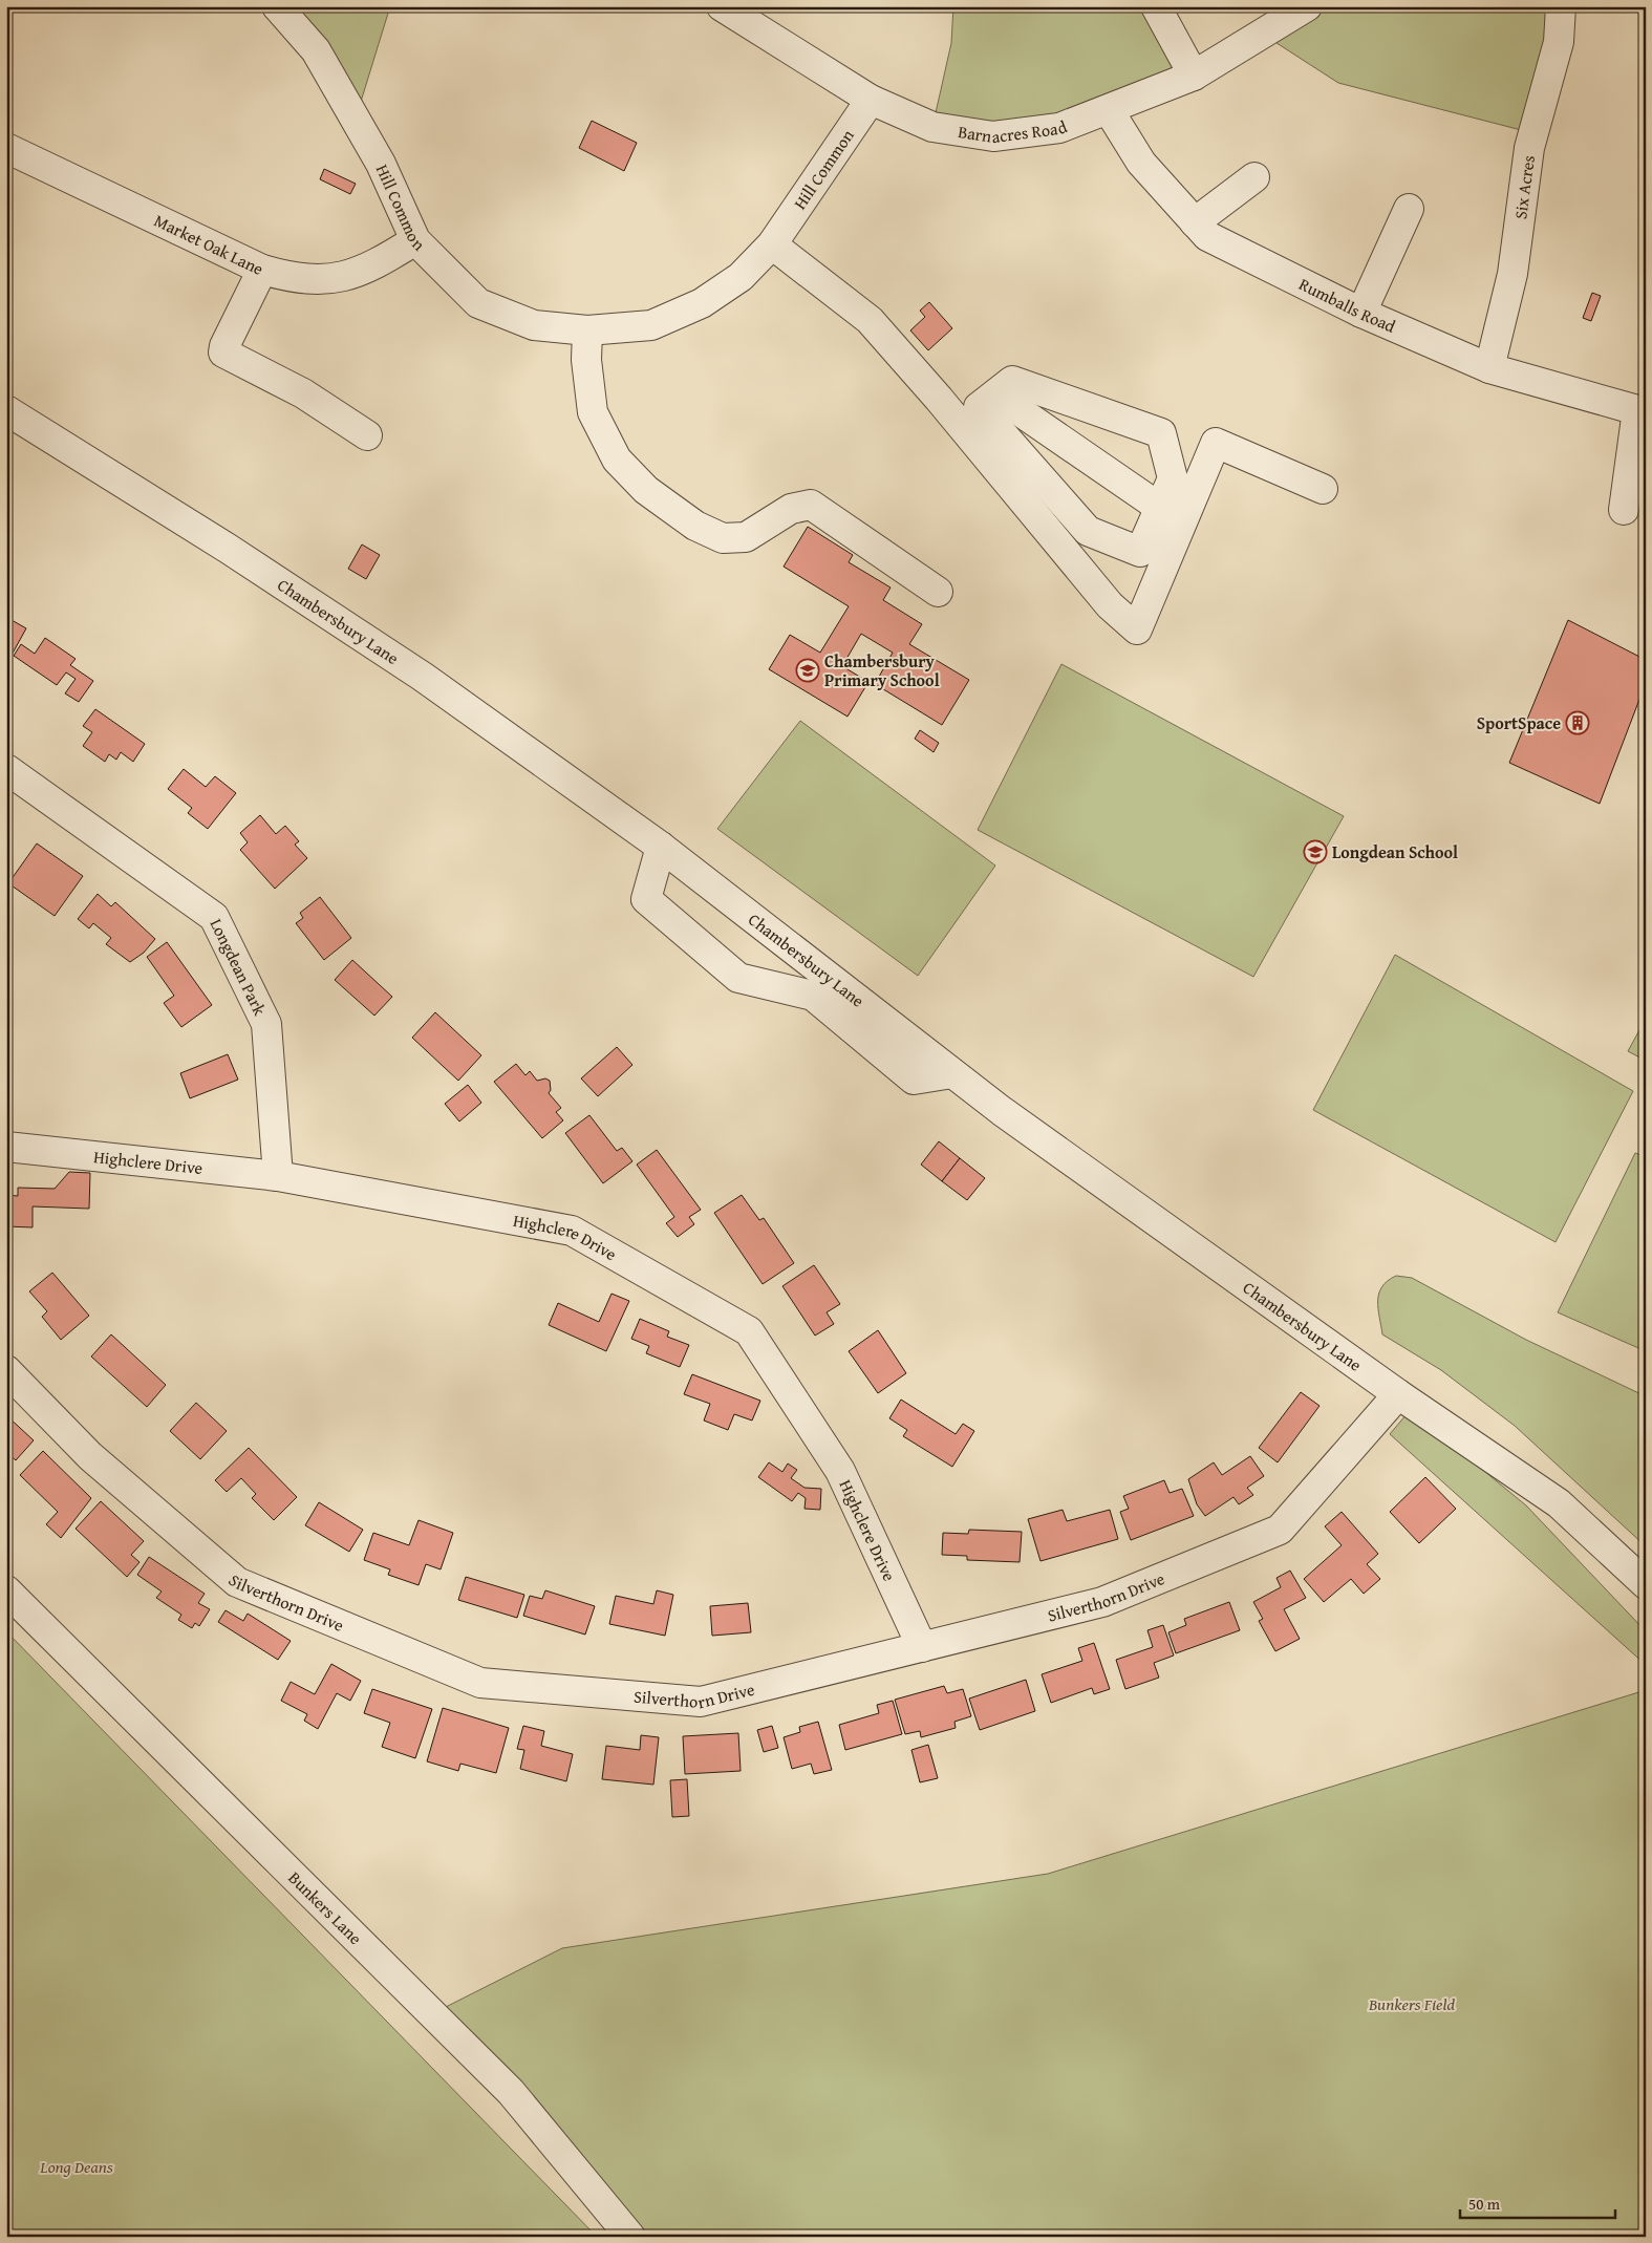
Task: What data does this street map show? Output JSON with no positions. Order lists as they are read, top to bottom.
{
  "streets": {
    "street": [
      "Barnacres Road",
      "Hill Common",
      "Six Acres",
      "Market Oak Lane",
      "Rumballs Road",
      "Chambersbury Lane",
      "Longdean Park",
      "Highclere Drive",
      "Silverthorn Drive",
      "Bunkers Lane"
    ]
  },
  "crossings": [
    ["Barnacres Road", "Hill Common"],
    ["Barnacres Road", "Rumballs Road"],
    ["Hill Common", "Market Oak Lane"],
    ["Six Acres", "Rumballs Road"],
    ["Chambersbury Lane", "Silverthorn Drive"],
    ["Longdean Park", "Highclere Drive"],
    ["Highclere Drive", "Silverthorn Drive"]
  ],
  "parks": ["Bunkers Field", "Long Deans"],
  "places": {
    "school or university": ["Chambersbury Primary School", "Longdean School"],
    "building": ["SportSpace"]
  },
  "scale_bar": "50 m"
}
